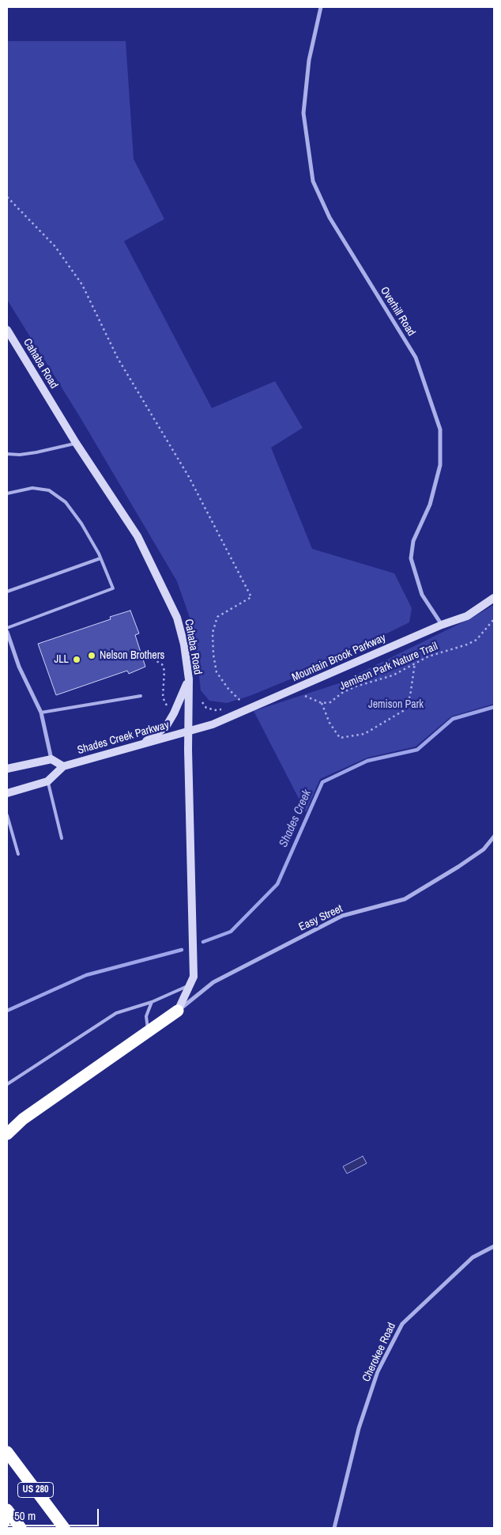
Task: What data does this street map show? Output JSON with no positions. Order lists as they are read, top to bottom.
{
  "streets": {
    "highway": ["US 280"],
    "street": [
      "Overhill Road",
      "Cahaba Road",
      "Mountain Brook Parkway",
      "Shades Creek Parkway",
      "Easy Street",
      "Cherokee Road"
    ],
    "path": ["Jemison Park Nature Trail"]
  },
  "crossings": [
    ["Overhill Road", "Mountain Brook Parkway"],
    ["Cahaba Road", "Mountain Brook Parkway"],
    ["Cahaba Road", "Shades Creek Parkway"],
    ["Cahaba Road", "Easy Street"],
    ["Mountain Brook Parkway", "Shades Creek Parkway"]
  ],
  "water": ["Shades Creek"],
  "parks": ["Jemison Park"],
  "places": ["Nelson Brothers", "JLL"],
  "scale_bar": "50 m"
}
